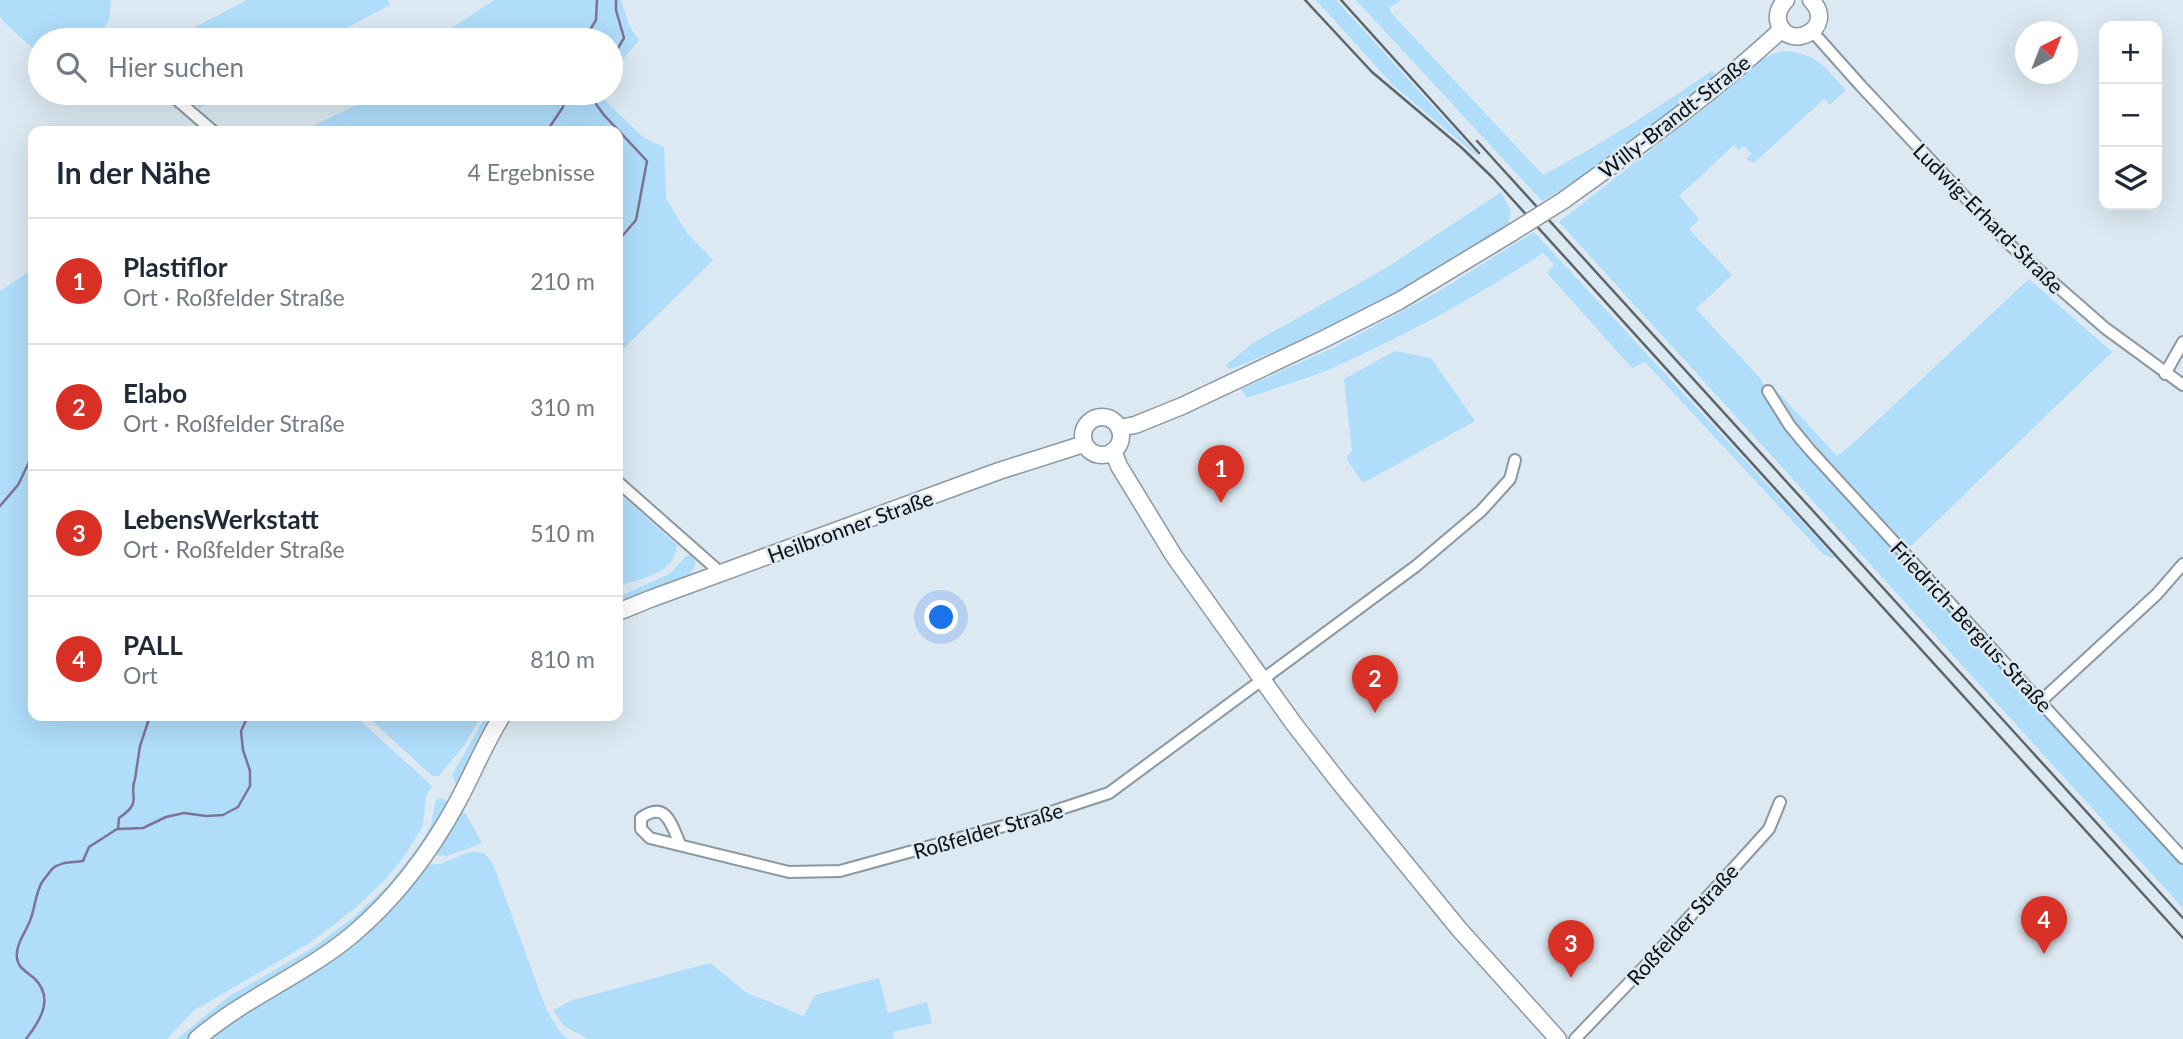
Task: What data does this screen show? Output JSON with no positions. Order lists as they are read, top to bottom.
{
  "streets": {
    "main road": ["Willy-Brandt-Straße", "Heilbronner Straße"],
    "street": ["Ludwig-Erhard-Straße", "Friedrich-Bergius-Straße", "Roßfelder Straße"]
  },
  "crossings": [
    ["Willy-Brandt-Straße", "Heilbronner Straße"]
  ],
  "north": "top right",
  "page": {
    "map_buttons": ["+", "−"],
    "search": "Hier suchen",
    "heading": ["In der Nähe", "4 Ergebnisse"],
    "list": [
      {
        "mark": "1",
        "name": "Plastiflor",
        "note": "Ort · Roßfelder Straße",
        "value": "210 m"
      },
      {
        "mark": "2",
        "name": "Elabo",
        "note": "Ort · Roßfelder Straße",
        "value": "310 m"
      },
      {
        "mark": "3",
        "name": "LebensWerkstatt",
        "note": "Ort · Roßfelder Straße",
        "value": "510 m"
      },
      {
        "mark": "4",
        "name": "PALL",
        "note": "Ort",
        "value": "810 m"
      }
    ],
    "pins": [
      "1",
      "2",
      "4",
      "3"
    ]
  }
}
